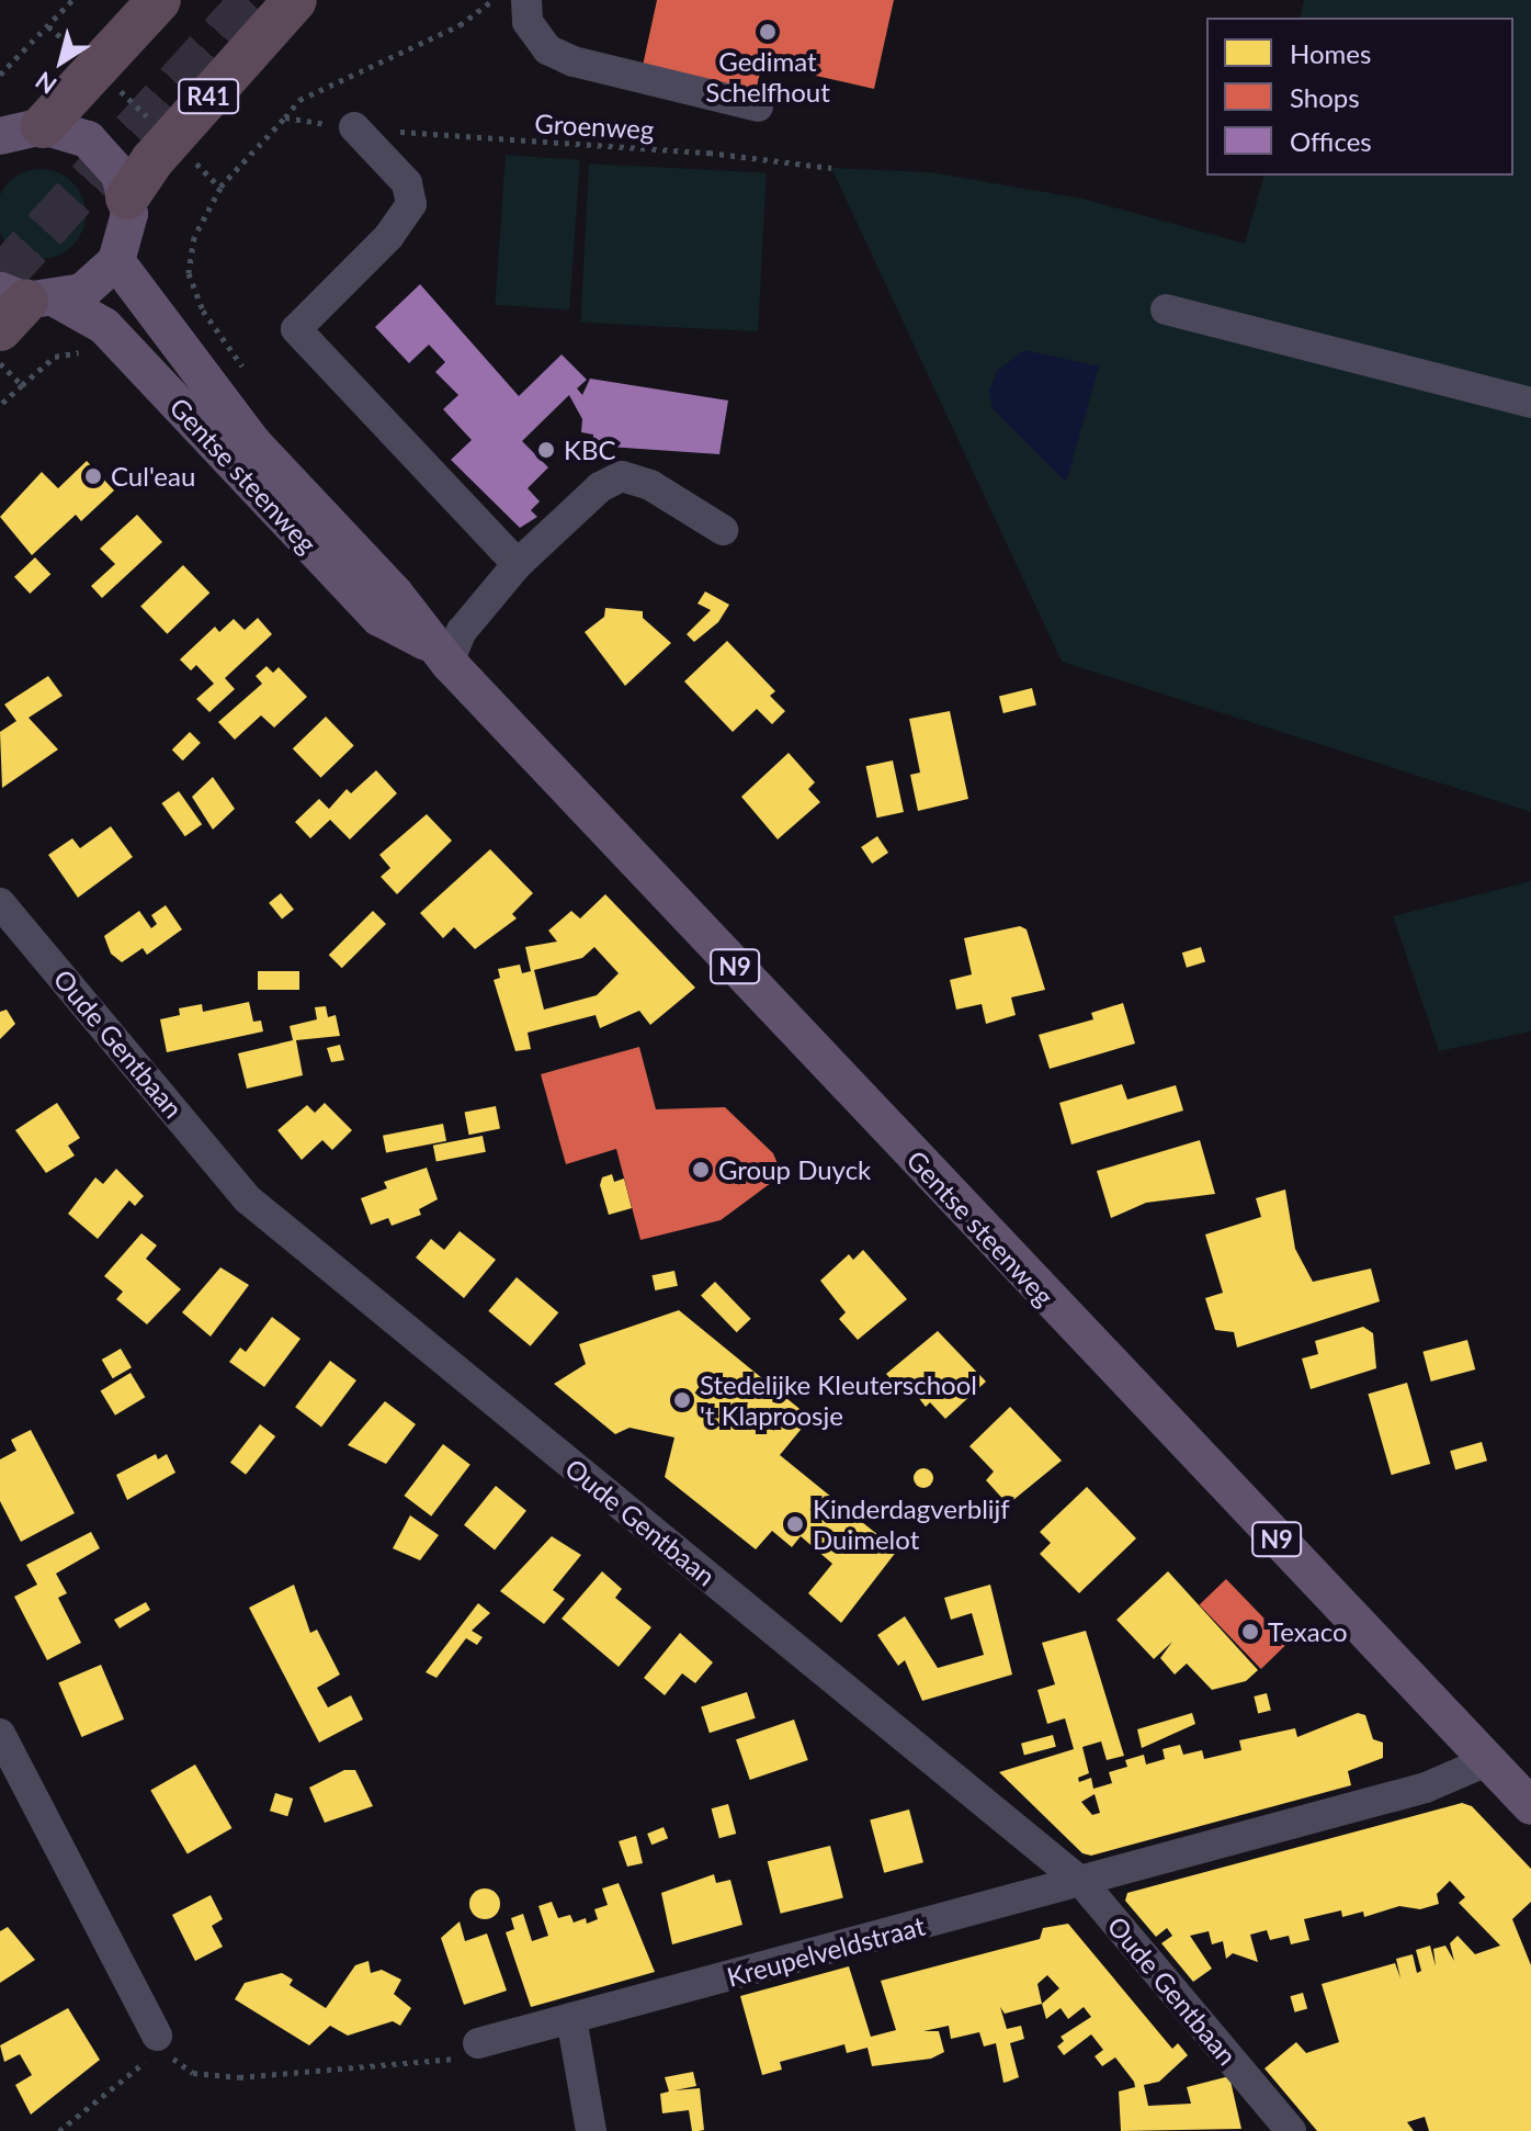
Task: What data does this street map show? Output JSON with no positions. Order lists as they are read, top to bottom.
{
  "streets": {
    "highway": ["R41"],
    "main road": ["Gentse steenweg", "N9"],
    "street": ["Oude Gentbaan", "Kreupelveldstraat"],
    "path": ["Groenweg"]
  },
  "crossings": [
    ["Gentse steenweg", "Kreupelveldstraat"],
    ["Oude Gentbaan", "Kreupelveldstraat"]
  ],
  "places": [
    "Gedimat Schelfhout",
    "KBC",
    "Cul'eau",
    "Group Duyck",
    "Stedelijke Kleuterschool 't Klaproosje",
    "Kinderdagverblijf Duimelot",
    "Texaco"
  ],
  "legend": ["Homes", "Shops", "Offices"],
  "north": "bottom left"
}
